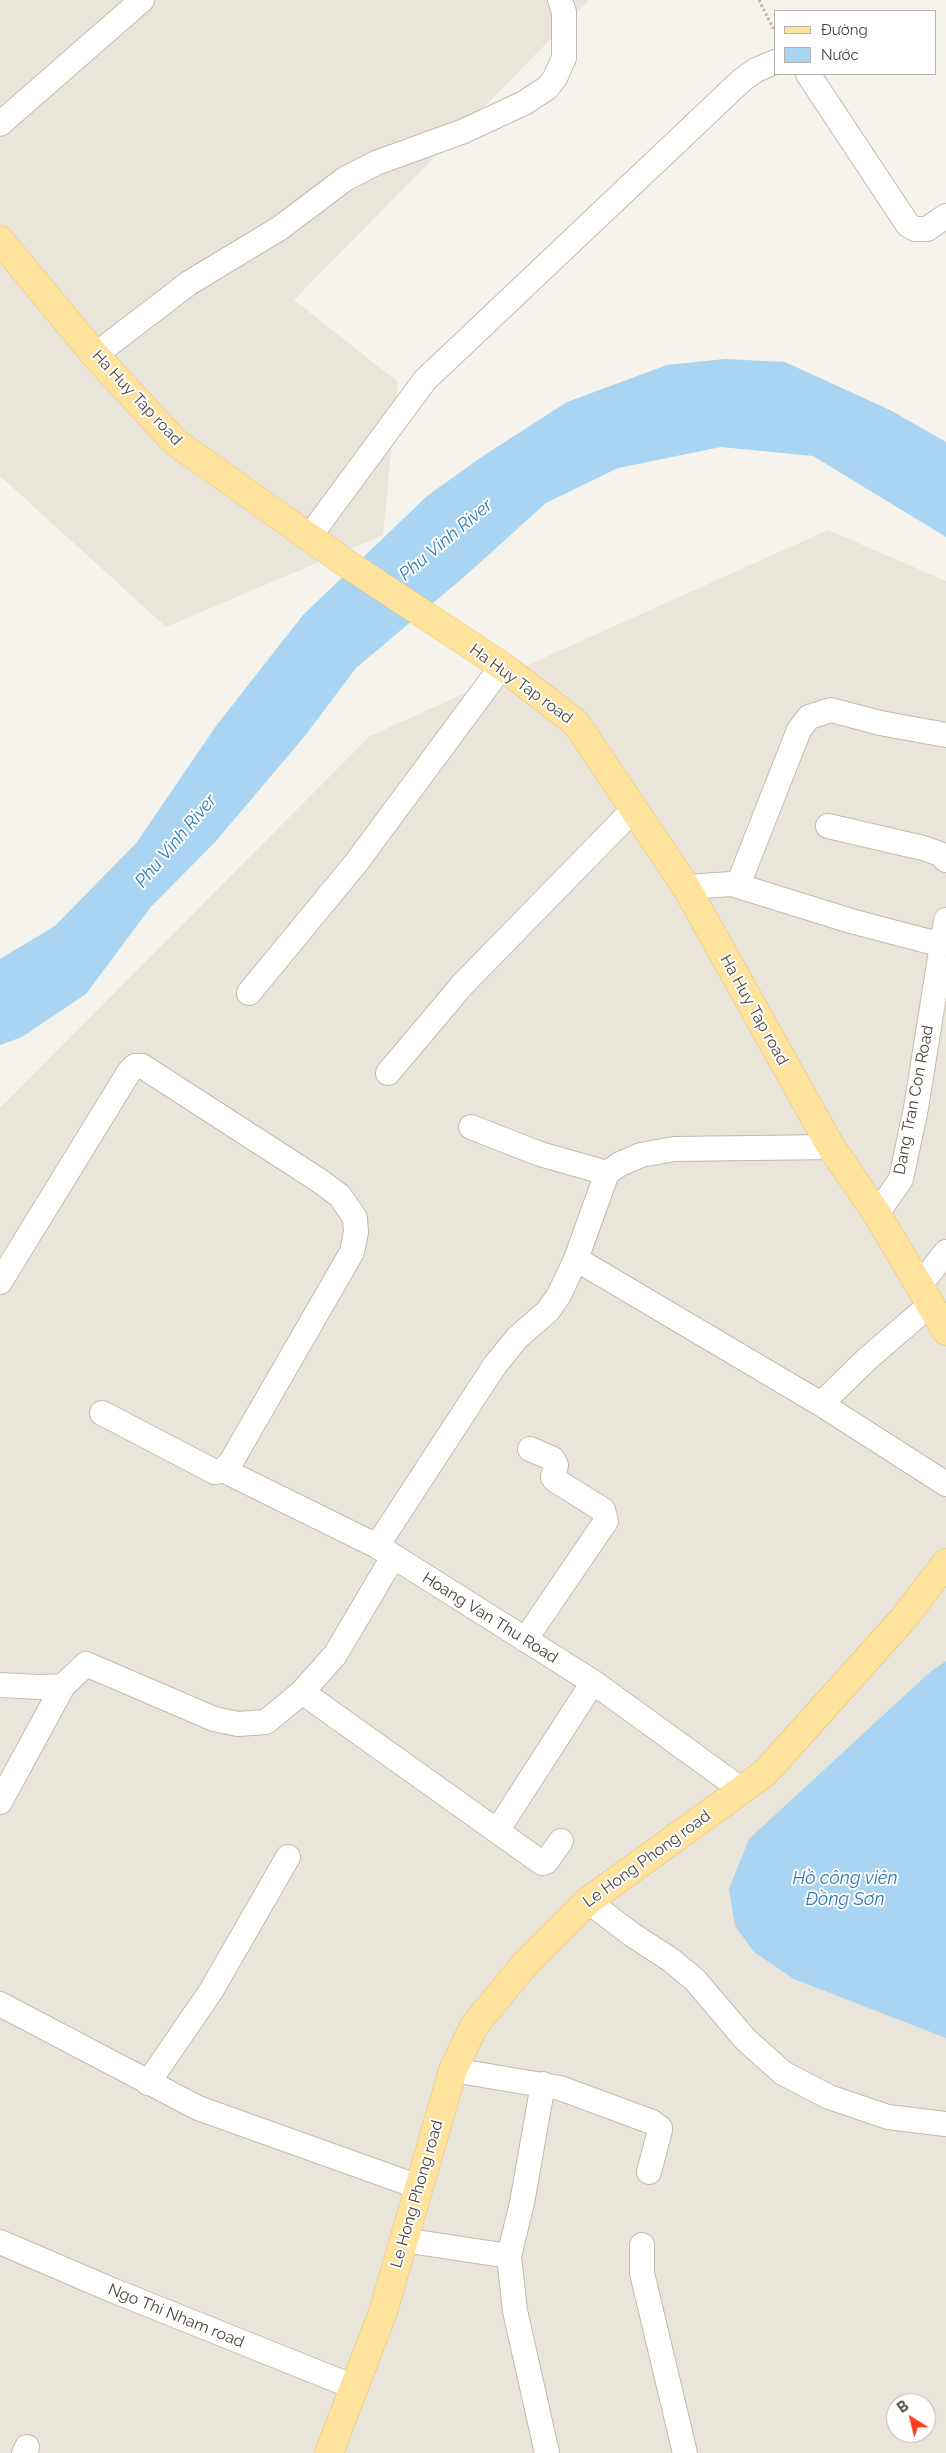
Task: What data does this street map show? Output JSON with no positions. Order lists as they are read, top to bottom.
{
  "streets": {
    "main road": ["Ha Huy Tap road", "Le Hong Phong road"],
    "street": ["Dang Tran Con Road", "Hoang Van Thu Road", "Ngo Thi Nham road"]
  },
  "crossings": [
    ["Ha Huy Tap road", "Dang Tran Con Road"],
    ["Hoang Van Thu Road", "Le Hong Phong road"],
    ["Le Hong Phong road", "Ngo Thi Nham road"]
  ],
  "water": ["Phu Vinh River", "Hồ công viên Đồng Sơn"],
  "legend": ["Đường", "Nước"],
  "north": "top left"
}
